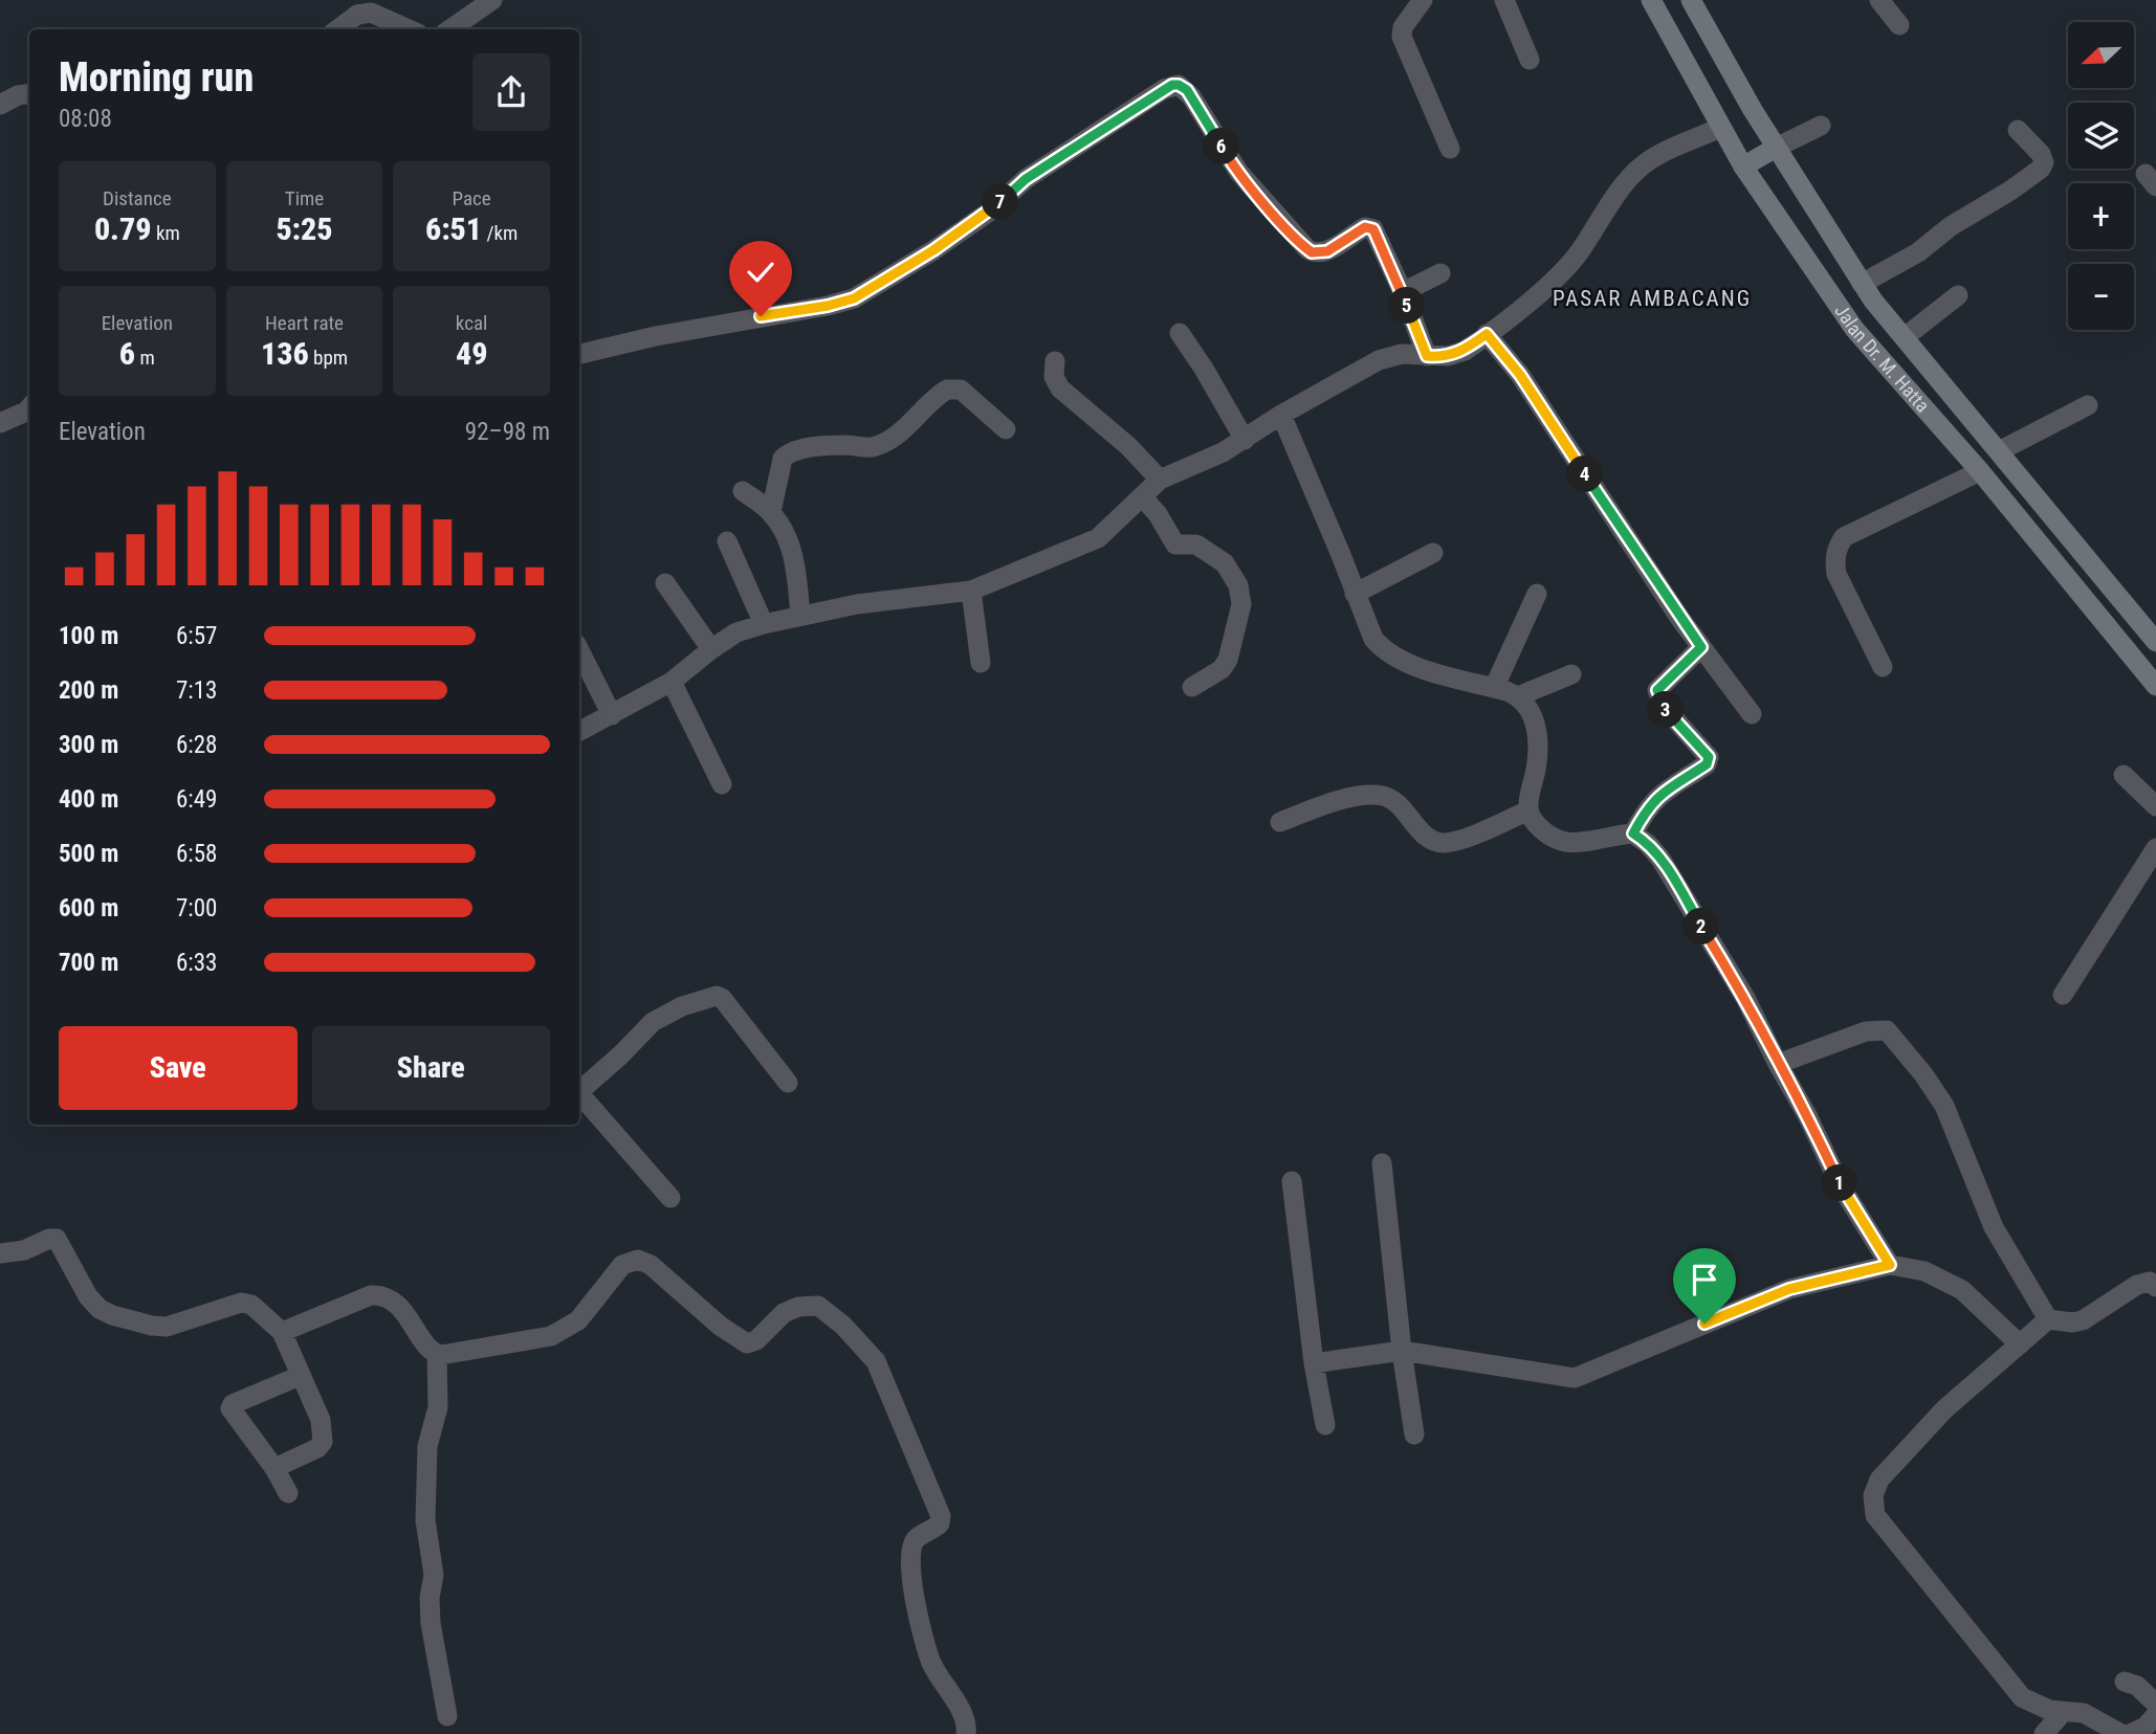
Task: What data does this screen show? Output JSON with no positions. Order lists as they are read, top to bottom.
{
  "streets": {
    "main road": ["Jalan Dr. M. Hatta"]
  },
  "districts": ["PASAR AMBACANG"],
  "north": "bottom left",
  "page": {
    "map_buttons": ["+", "−"],
    "heading": ["Morning run", "08:08"],
    "pins": [
      "6",
      "7",
      "5",
      "4",
      "3",
      "2",
      "1"
    ],
    "stats": [
      ["Distance", "0.79 km"],
      ["Time", "5:25"],
      ["Pace", "6:51 /km"],
      ["Elevation", "6 m"],
      ["Heart rate", "136 bpm"],
      ["kcal", "49"]
    ],
    "chart": ["Elevation", "92–98 m"],
    "list": [
      {
        "name": "100 m",
        "note": "6:57"
      },
      {
        "name": "200 m",
        "note": "7:13"
      },
      {
        "name": "300 m",
        "note": "6:28"
      },
      {
        "name": "400 m",
        "note": "6:49"
      },
      {
        "name": "500 m",
        "note": "6:58"
      },
      {
        "name": "600 m",
        "note": "7:00"
      },
      {
        "name": "700 m",
        "note": "6:33"
      }
    ],
    "buttons": ["Save", "Share"]
  }
}
